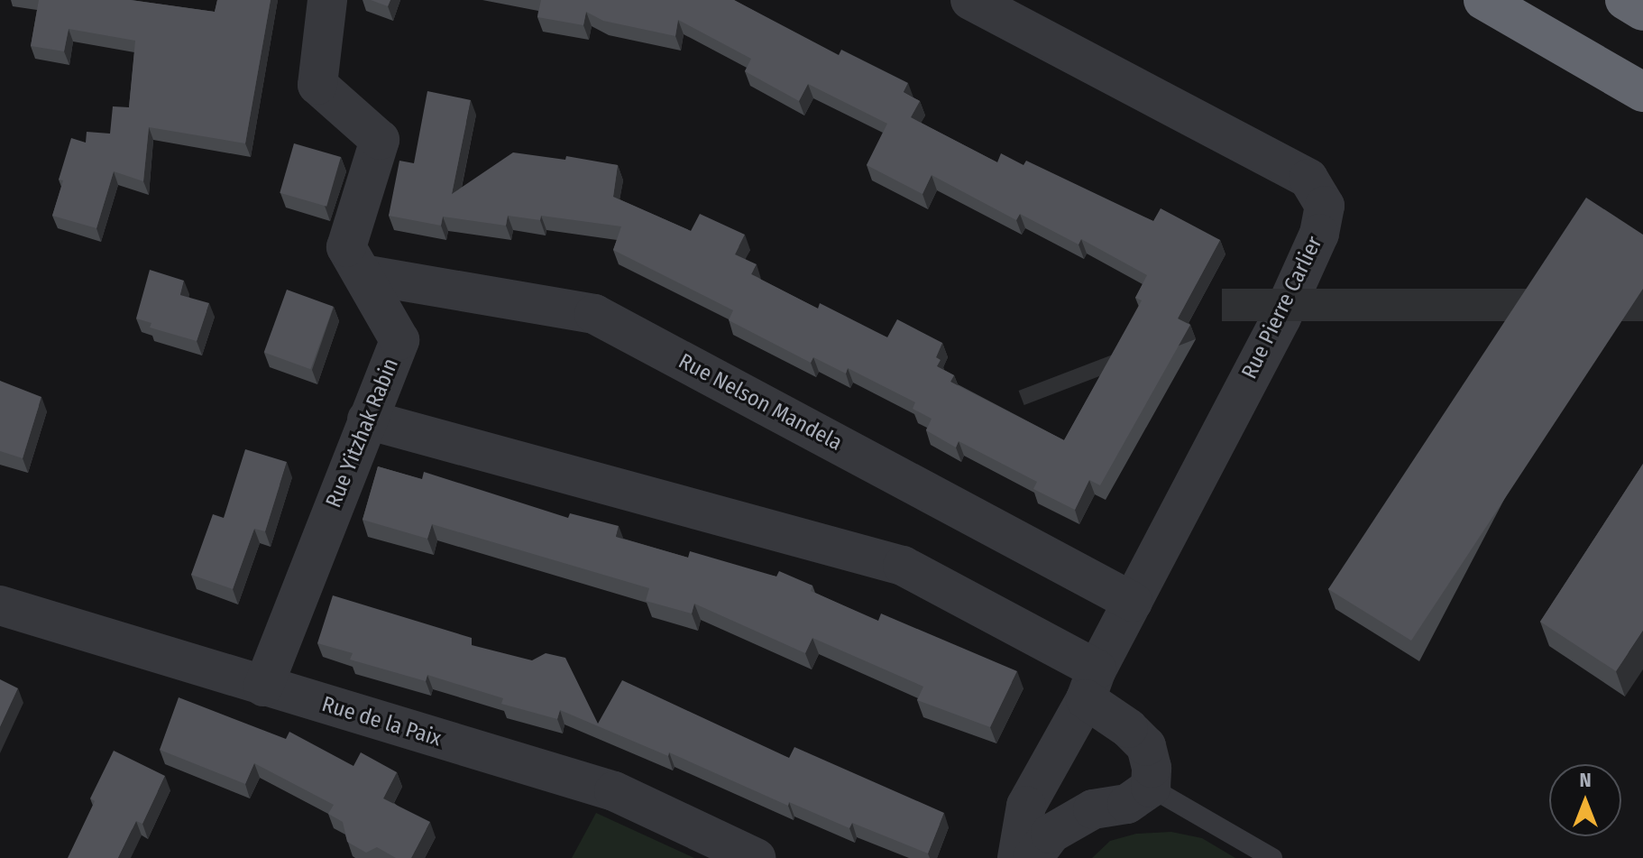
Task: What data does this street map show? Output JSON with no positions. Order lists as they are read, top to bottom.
{
  "streets": {
    "street": [
      "Rue Pierre Carlier",
      "Rue Nelson Mandela",
      "Rue Yitzhak Rabin",
      "Rue de la Paix"
    ]
  },
  "crossings": [
    ["Rue Pierre Carlier", "Rue Nelson Mandela"],
    ["Rue Nelson Mandela", "Rue Yitzhak Rabin"],
    ["Rue Yitzhak Rabin", "Rue de la Paix"]
  ],
  "north": "top"
}
